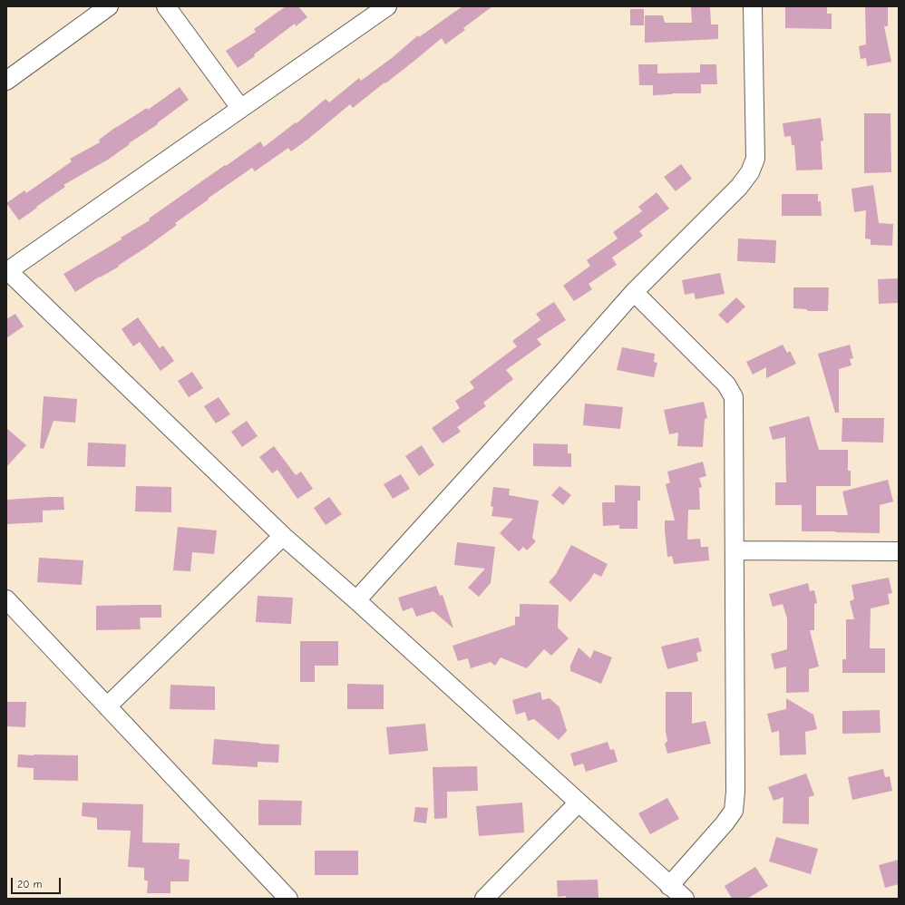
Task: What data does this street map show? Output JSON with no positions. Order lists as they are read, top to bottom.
{
  "scale_bar": "20 m"
}
